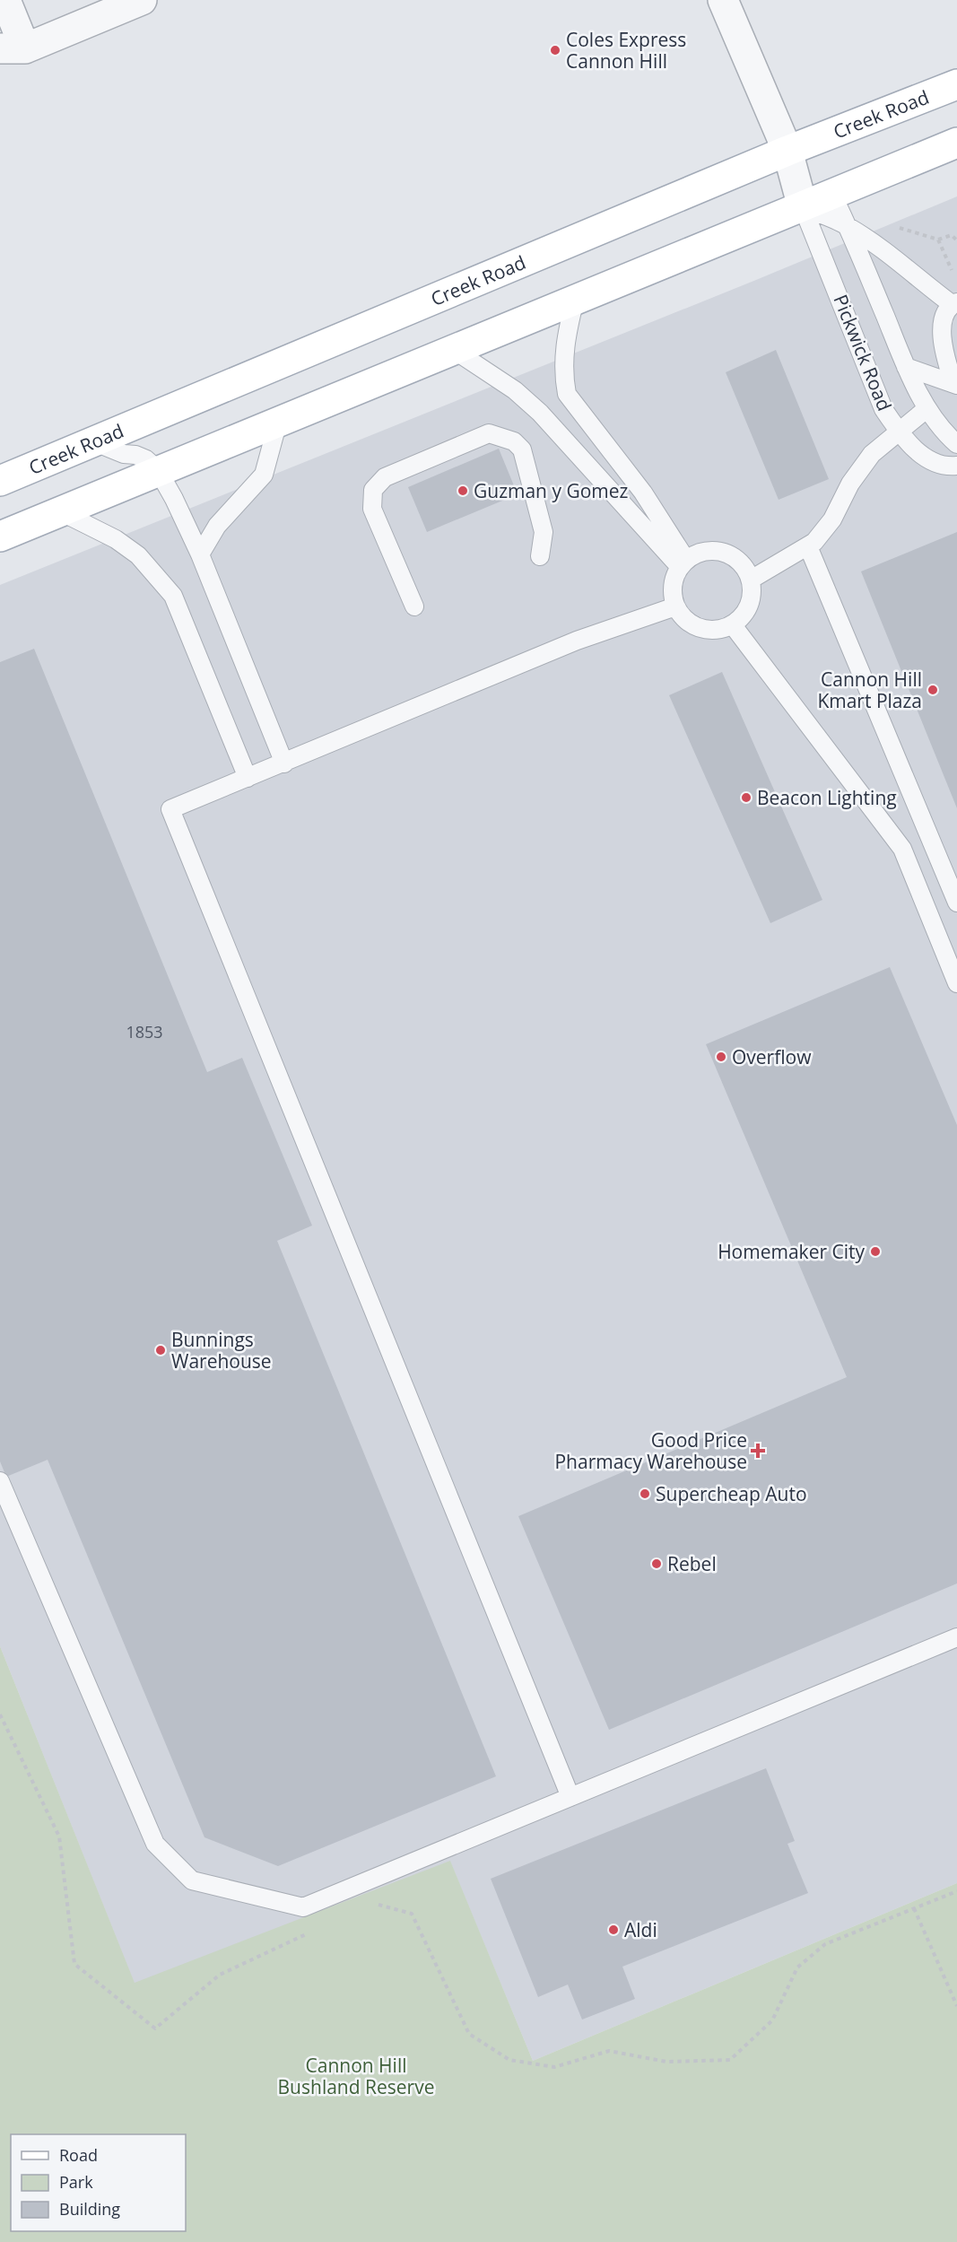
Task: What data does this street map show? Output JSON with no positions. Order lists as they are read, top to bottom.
{
  "streets": {
    "main road": ["Creek Road"],
    "lane": ["Pickwick Road"]
  },
  "parks": ["Cannon Hill Bushland Reserve"],
  "places": {
    "other": [
      "Coles Express Cannon Hill",
      "Guzman y Gomez",
      "Cannon Hill Kmart Plaza",
      "Beacon Lighting",
      "Overflow",
      "Homemaker City",
      "Bunnings Warehouse",
      "Supercheap Auto",
      "Rebel",
      "Aldi"
    ],
    "health": ["Good Price Pharmacy Warehouse"]
  },
  "house_numbers": ["1853"],
  "legend": ["Road", "Park", "Building"]
}
